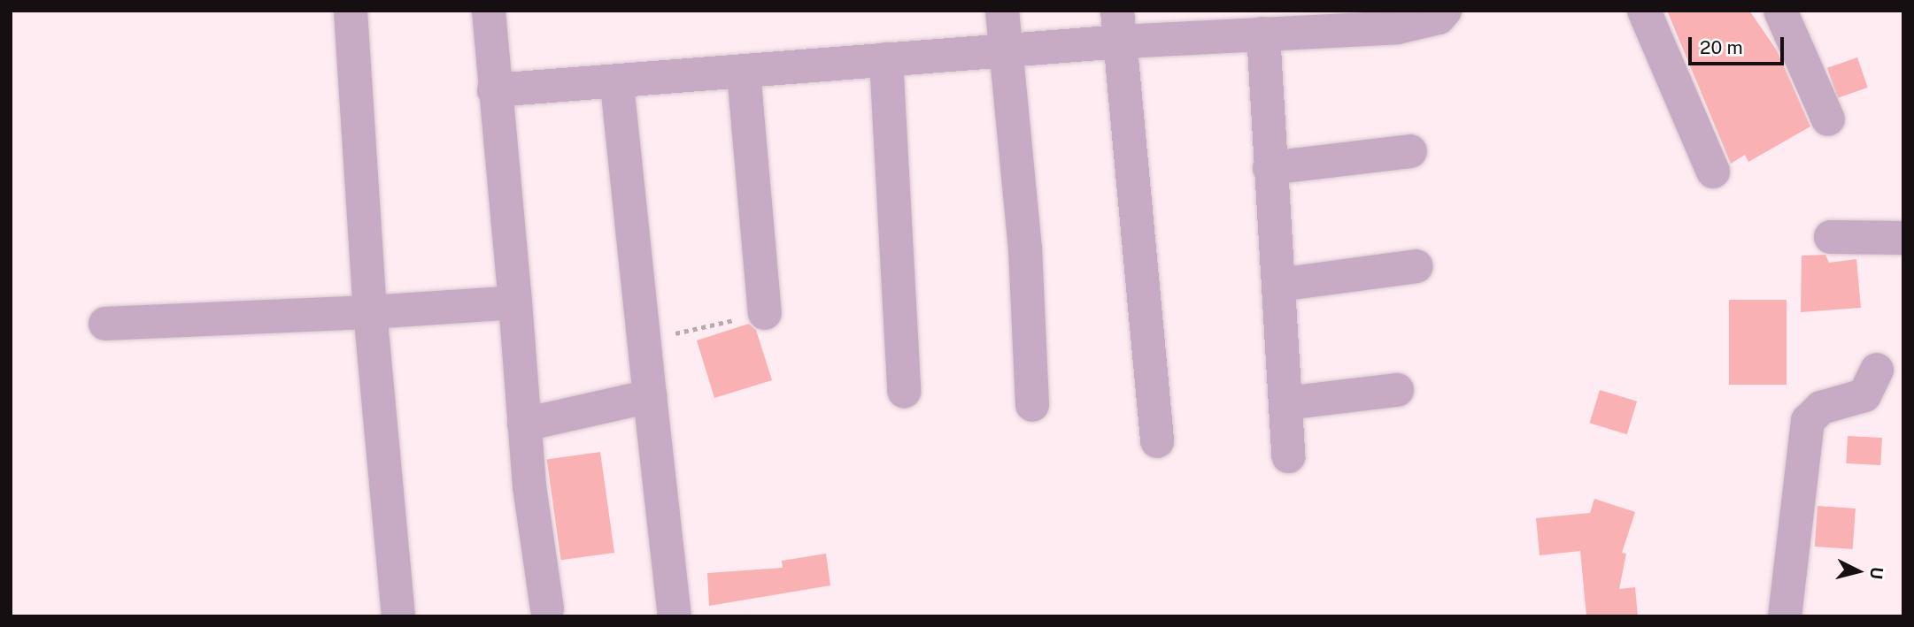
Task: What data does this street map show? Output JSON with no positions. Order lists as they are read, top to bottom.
{
  "scale_bar": "20 m",
  "north": "right"
}
